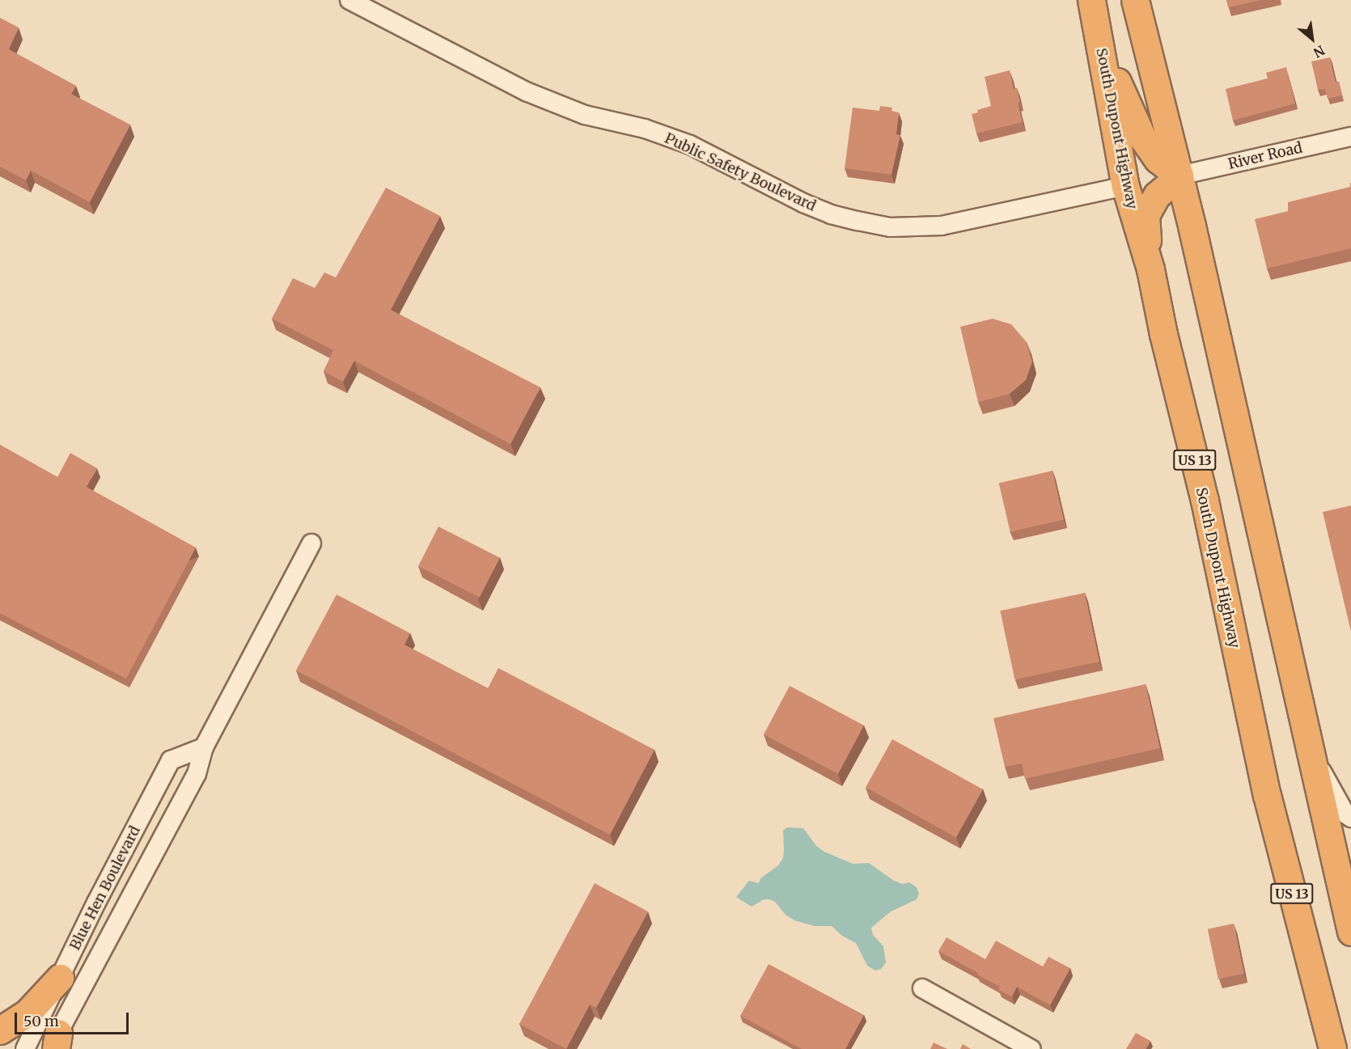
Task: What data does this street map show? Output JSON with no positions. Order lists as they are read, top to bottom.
{
  "streets": {
    "highway": ["South Dupont Highway", "US 13"],
    "street": ["River Road", "Public Safety Boulevard", "Blue Hen Boulevard"]
  },
  "crossings": [
    ["South Dupont Highway", "Public Safety Boulevard"]
  ],
  "scale_bar": "50 m",
  "north": "bottom right"
}
